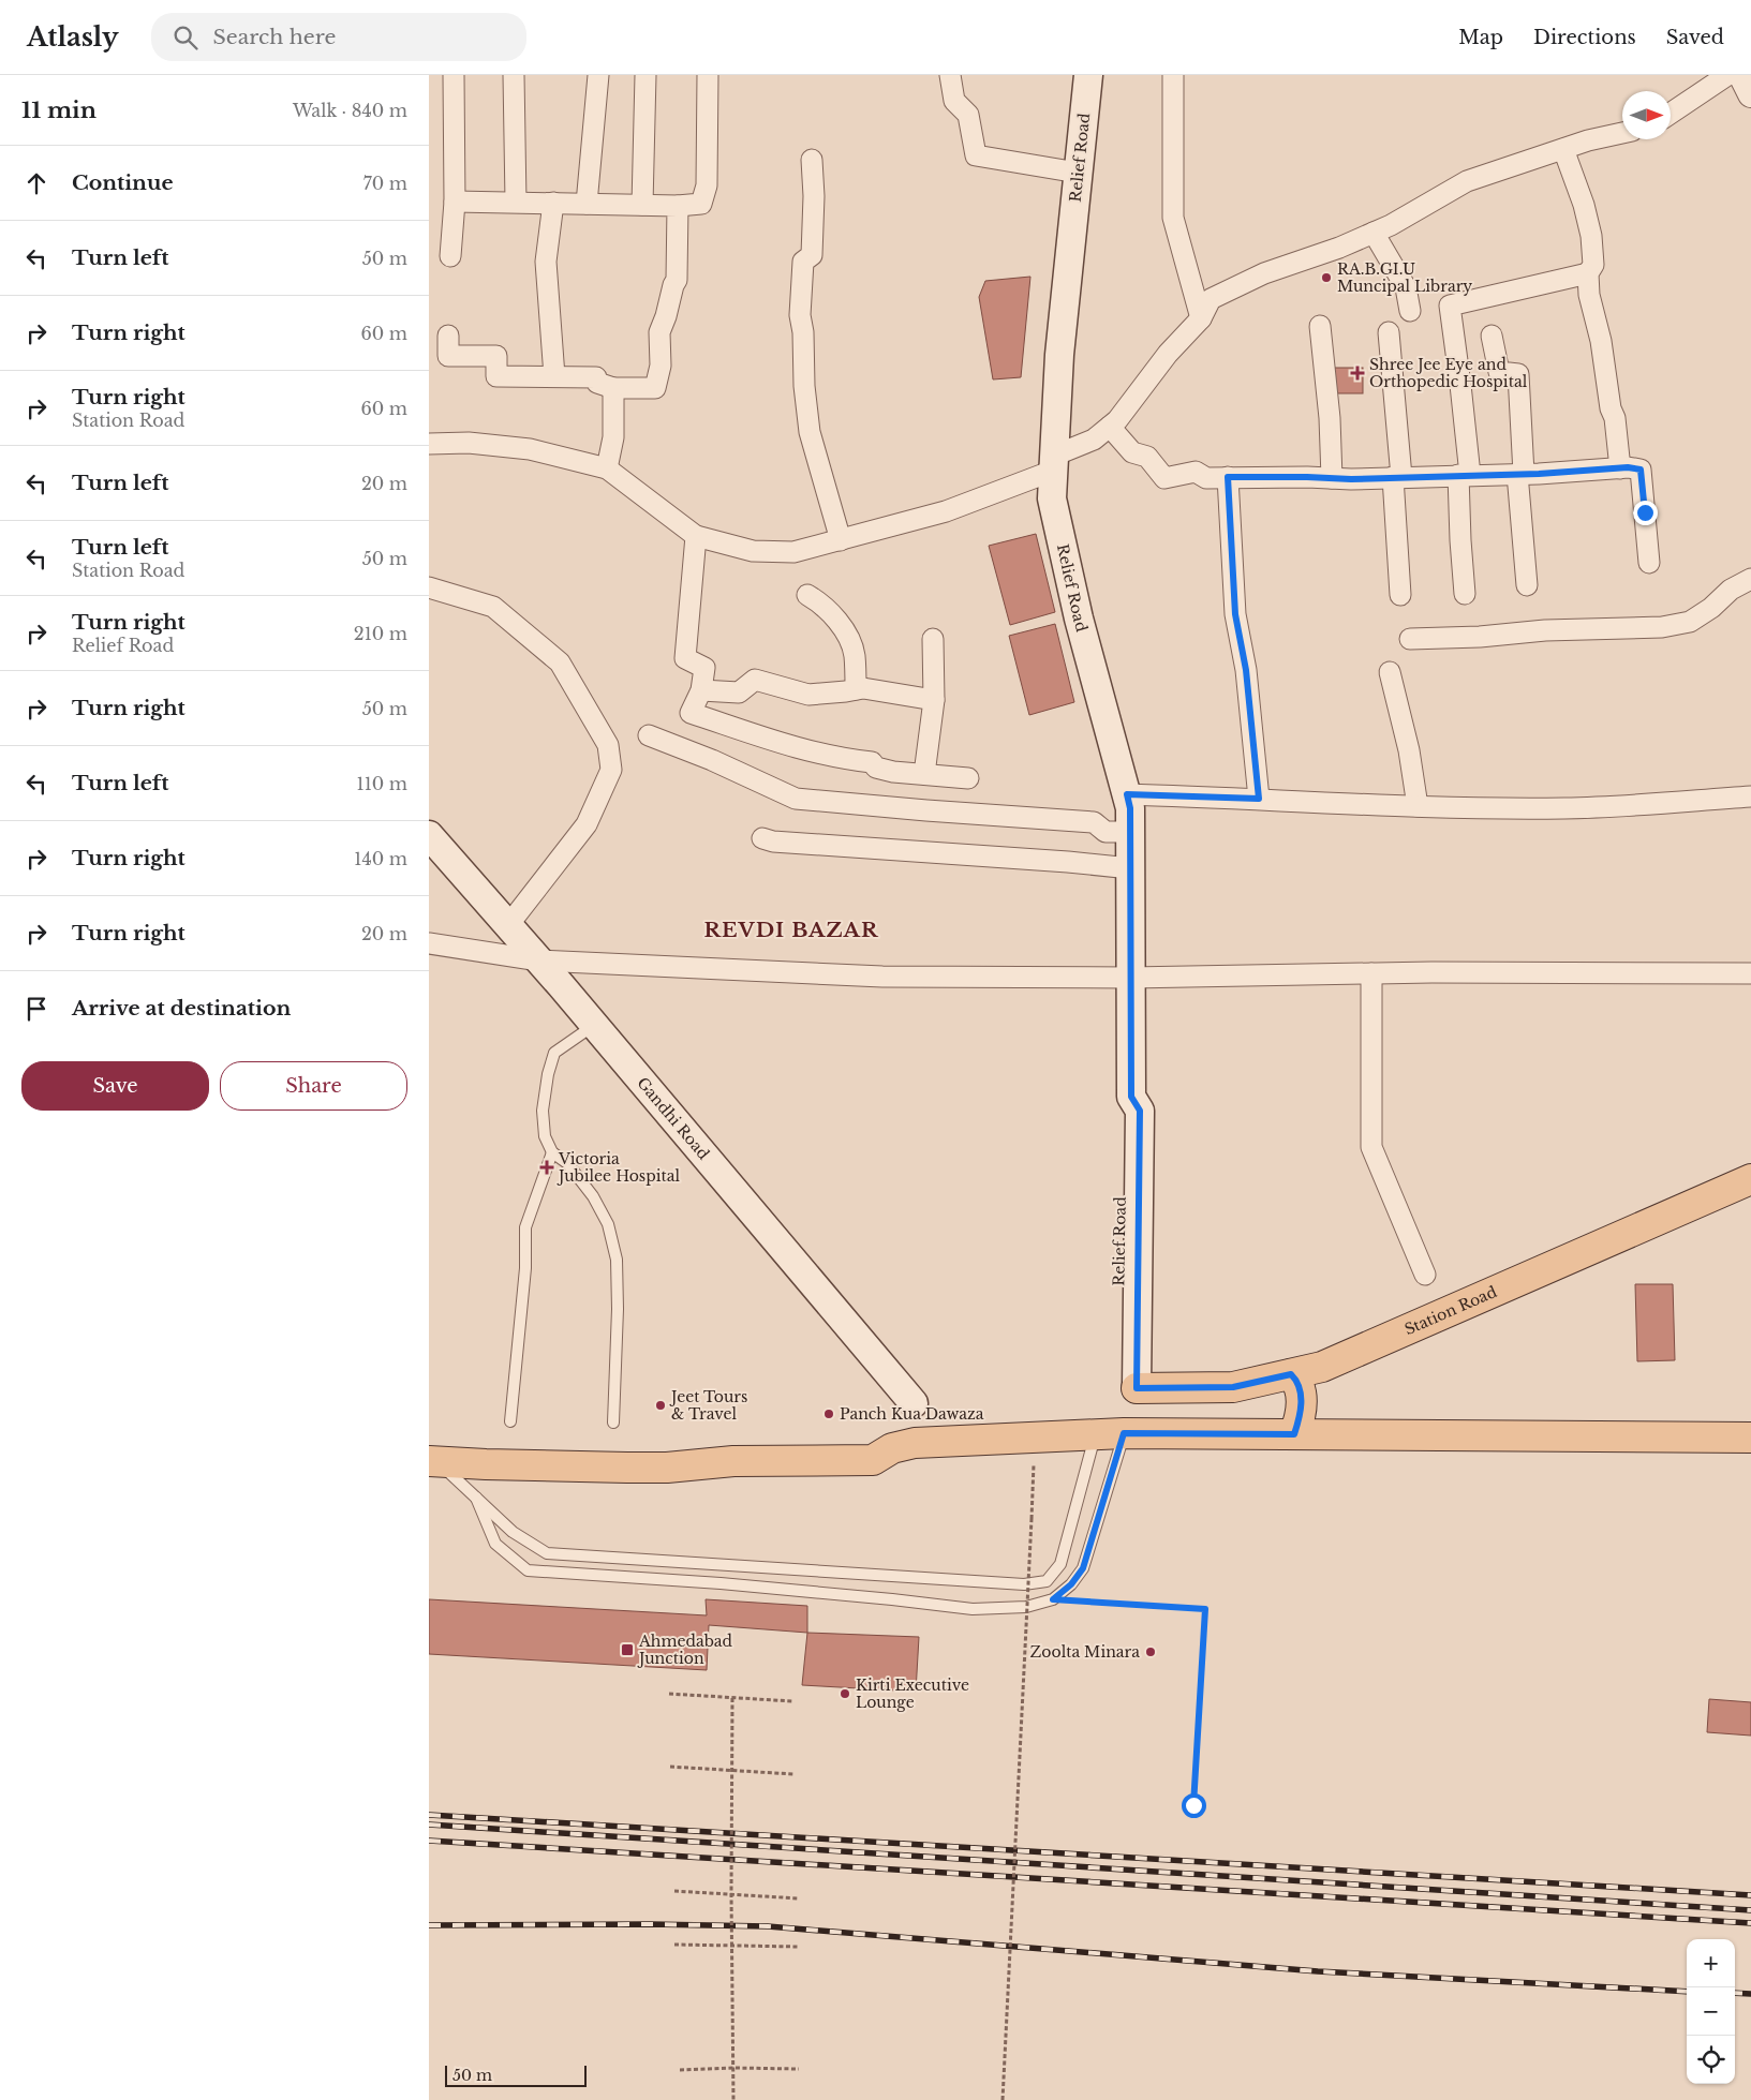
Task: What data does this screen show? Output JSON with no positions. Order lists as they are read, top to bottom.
{
  "streets": {
    "main road": ["Relief Road", "Gandhi Road", "Station Road"]
  },
  "crossings": [
    ["Relief Road", "Station Road"]
  ],
  "districts": ["REVDI BAZAR"],
  "places": {
    "other": [
      "RA.B.GI.U Muncipal Library",
      "Jeet Tours & Travel",
      "Panch Kua Dawaza",
      "Zoolta Minara",
      "Kirti Executive Lounge"
    ],
    "health": ["Shree Jee Eye and Orthopedic Hospital", "Victoria Jubilee Hospital"],
    "transit": ["Ahmedabad Junction"]
  },
  "scale_bar": "50 m",
  "north": "right",
  "page": {
    "header": "Atlasly",
    "search": "Search here",
    "nav": ["Map", "Directions", "Saved"],
    "heading": ["11 min", "Walk · 840 m"],
    "list": [
      ["Continue", "70 m"],
      ["Turn left", "50 m"],
      ["Turn right", "60 m"],
      ["Turn right", "Station Road", "60 m"],
      ["Turn left", "20 m"],
      ["Turn left", "Station Road", "50 m"],
      ["Turn right", "Relief Road", "210 m"],
      ["Turn right", "50 m"],
      ["Turn left", "110 m"],
      ["Turn right", "140 m"],
      ["Turn right", "20 m"],
      "Arrive at destination"
    ],
    "buttons": ["Save", "Share"],
    "map_buttons": ["+", "−"],
    "scale": "50 m"
  }
}
